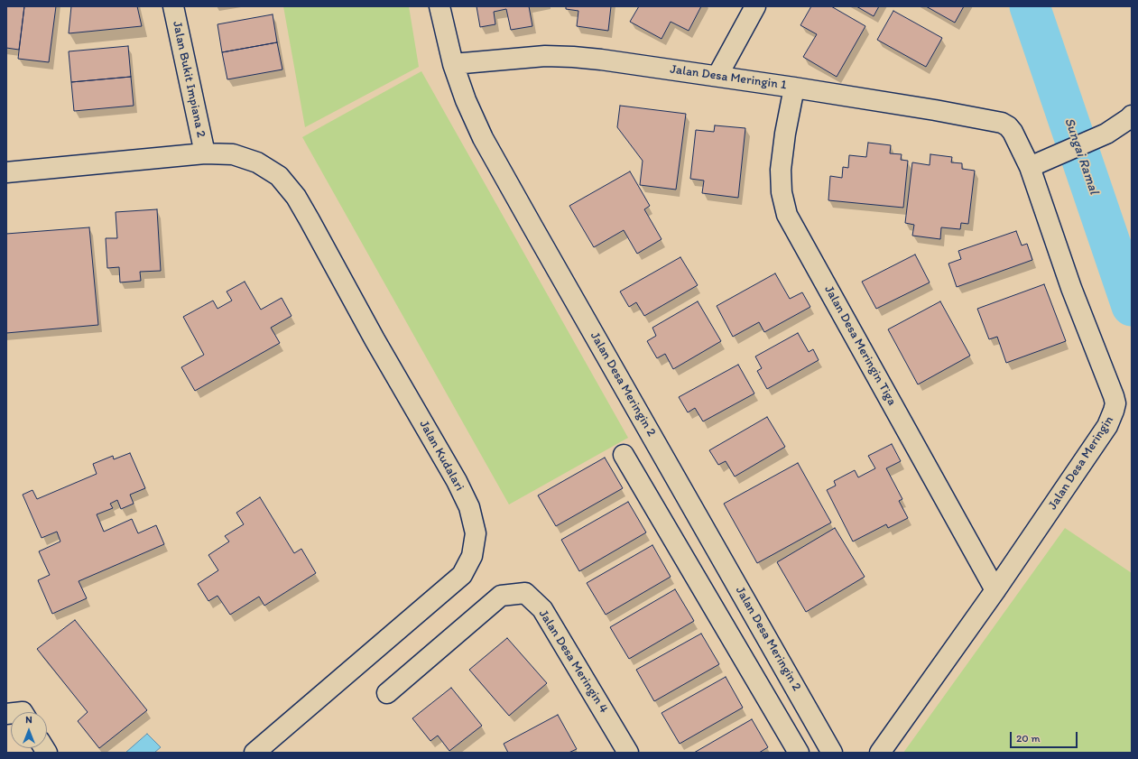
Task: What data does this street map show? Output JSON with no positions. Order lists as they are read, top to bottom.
{
  "streets": {
    "street": [
      "Jalan Desa Meringin 1",
      "Jalan Bukit Impiana 2",
      "Jalan Desa Meringin Tiga",
      "Jalan Desa Meringin 2",
      "Jalan Kudalari",
      "Jalan Desa Meringin",
      "Jalan Desa Meringin 4"
    ]
  },
  "crossings": [
    ["Jalan Desa Meringin 1", "Jalan Desa Meringin Tiga"],
    ["Jalan Desa Meringin 1", "Jalan Desa Meringin 2"],
    ["Jalan Desa Meringin 1", "Jalan Desa Meringin"],
    ["Jalan Bukit Impiana 2", "Jalan Kudalari"],
    ["Jalan Desa Meringin Tiga", "Jalan Desa Meringin"]
  ],
  "water": ["Sungai Ramal"],
  "scale_bar": "20 m",
  "north": "top"
}
